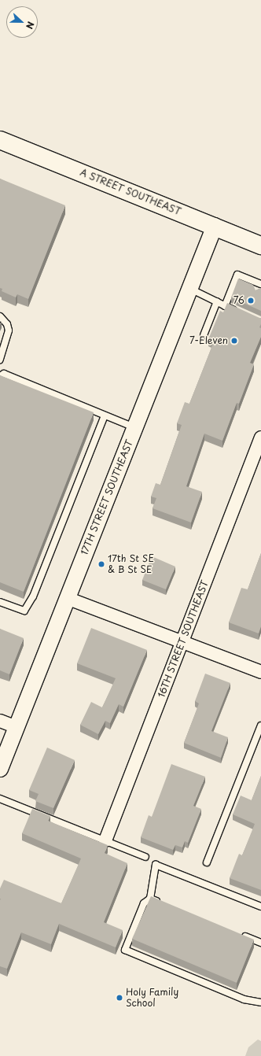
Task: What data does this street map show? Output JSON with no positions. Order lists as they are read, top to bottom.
{
  "streets": {
    "main road": ["A STREET SOUTHEAST"],
    "street": ["17TH STREET SOUTHEAST", "16TH STREET SOUTHEAST"]
  },
  "crossings": [
    ["A STREET SOUTHEAST", "17TH STREET SOUTHEAST"]
  ],
  "places": [
    "76",
    "7-Eleven",
    "17th St SE & B St SE",
    "Holy Family School"
  ],
  "north": "right"
}
